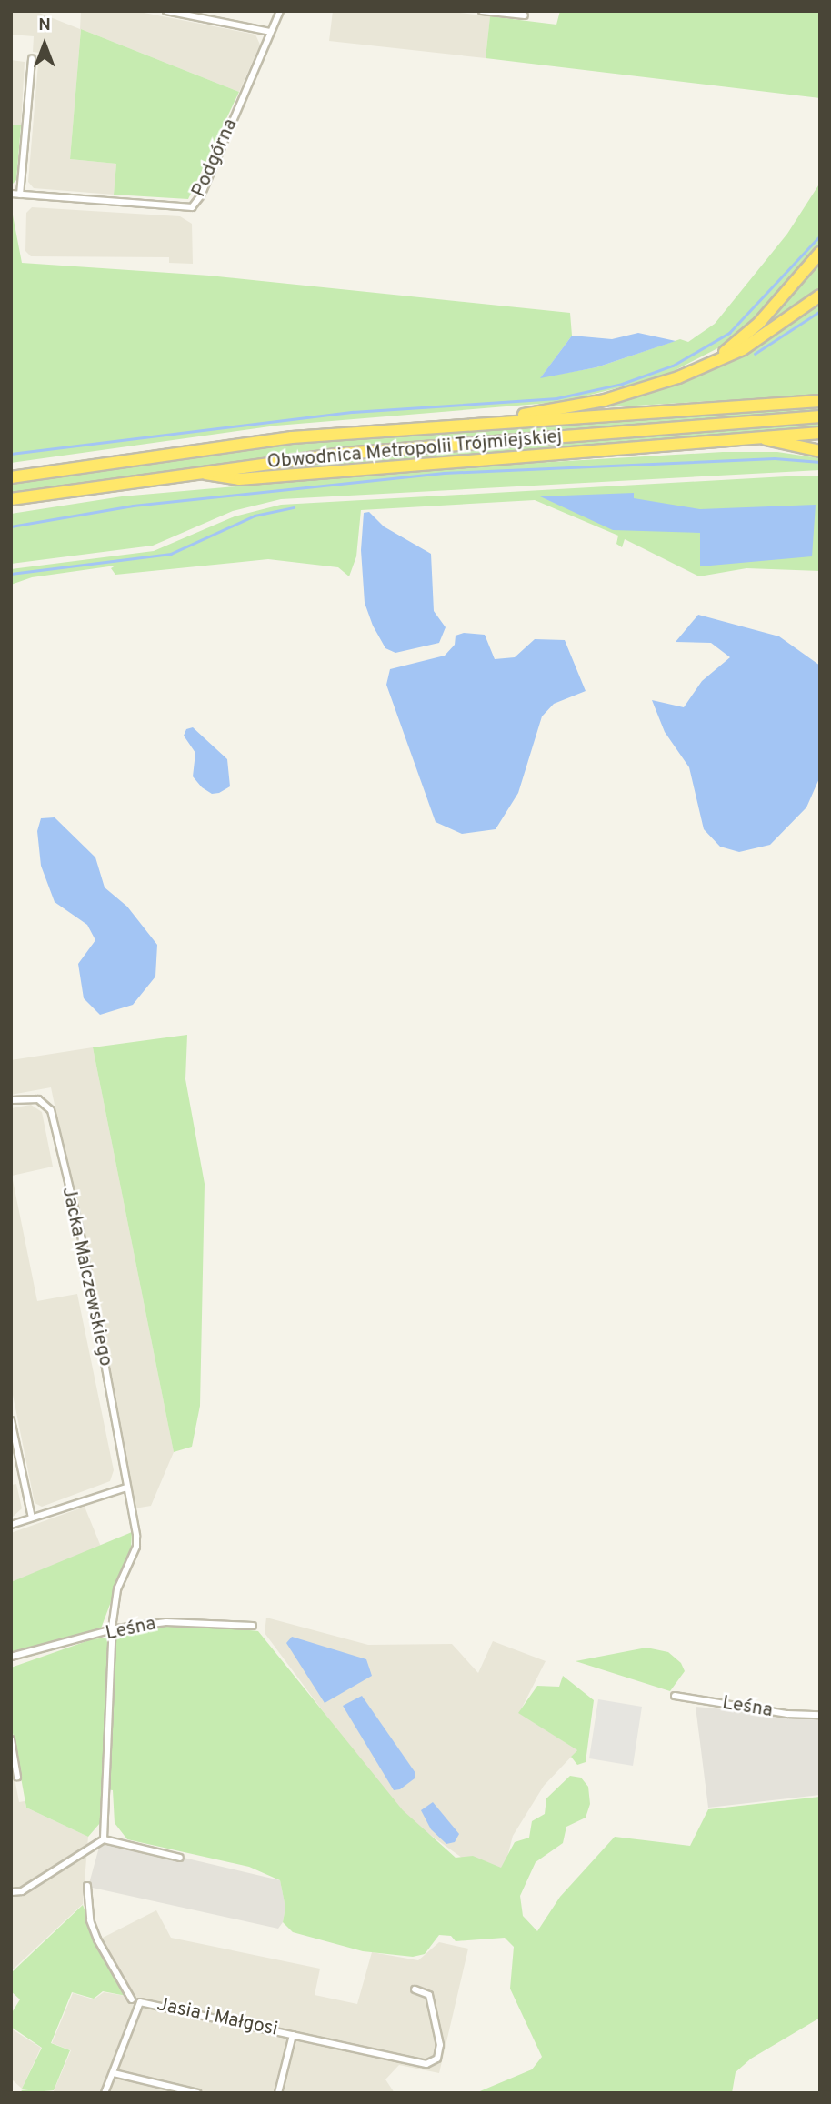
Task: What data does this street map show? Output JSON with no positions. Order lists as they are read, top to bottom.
{
  "streets": {
    "highway": ["Obwodnica Metropolii Trójmiejskiej"],
    "street": [
      "Podgórna",
      "Jacka Malczewskiego",
      "Leśna",
      "Jasia i Małgosi"
    ]
  },
  "crossings": [
    ["Jacka Malczewskiego", "Leśna"]
  ],
  "north": "top"
}
